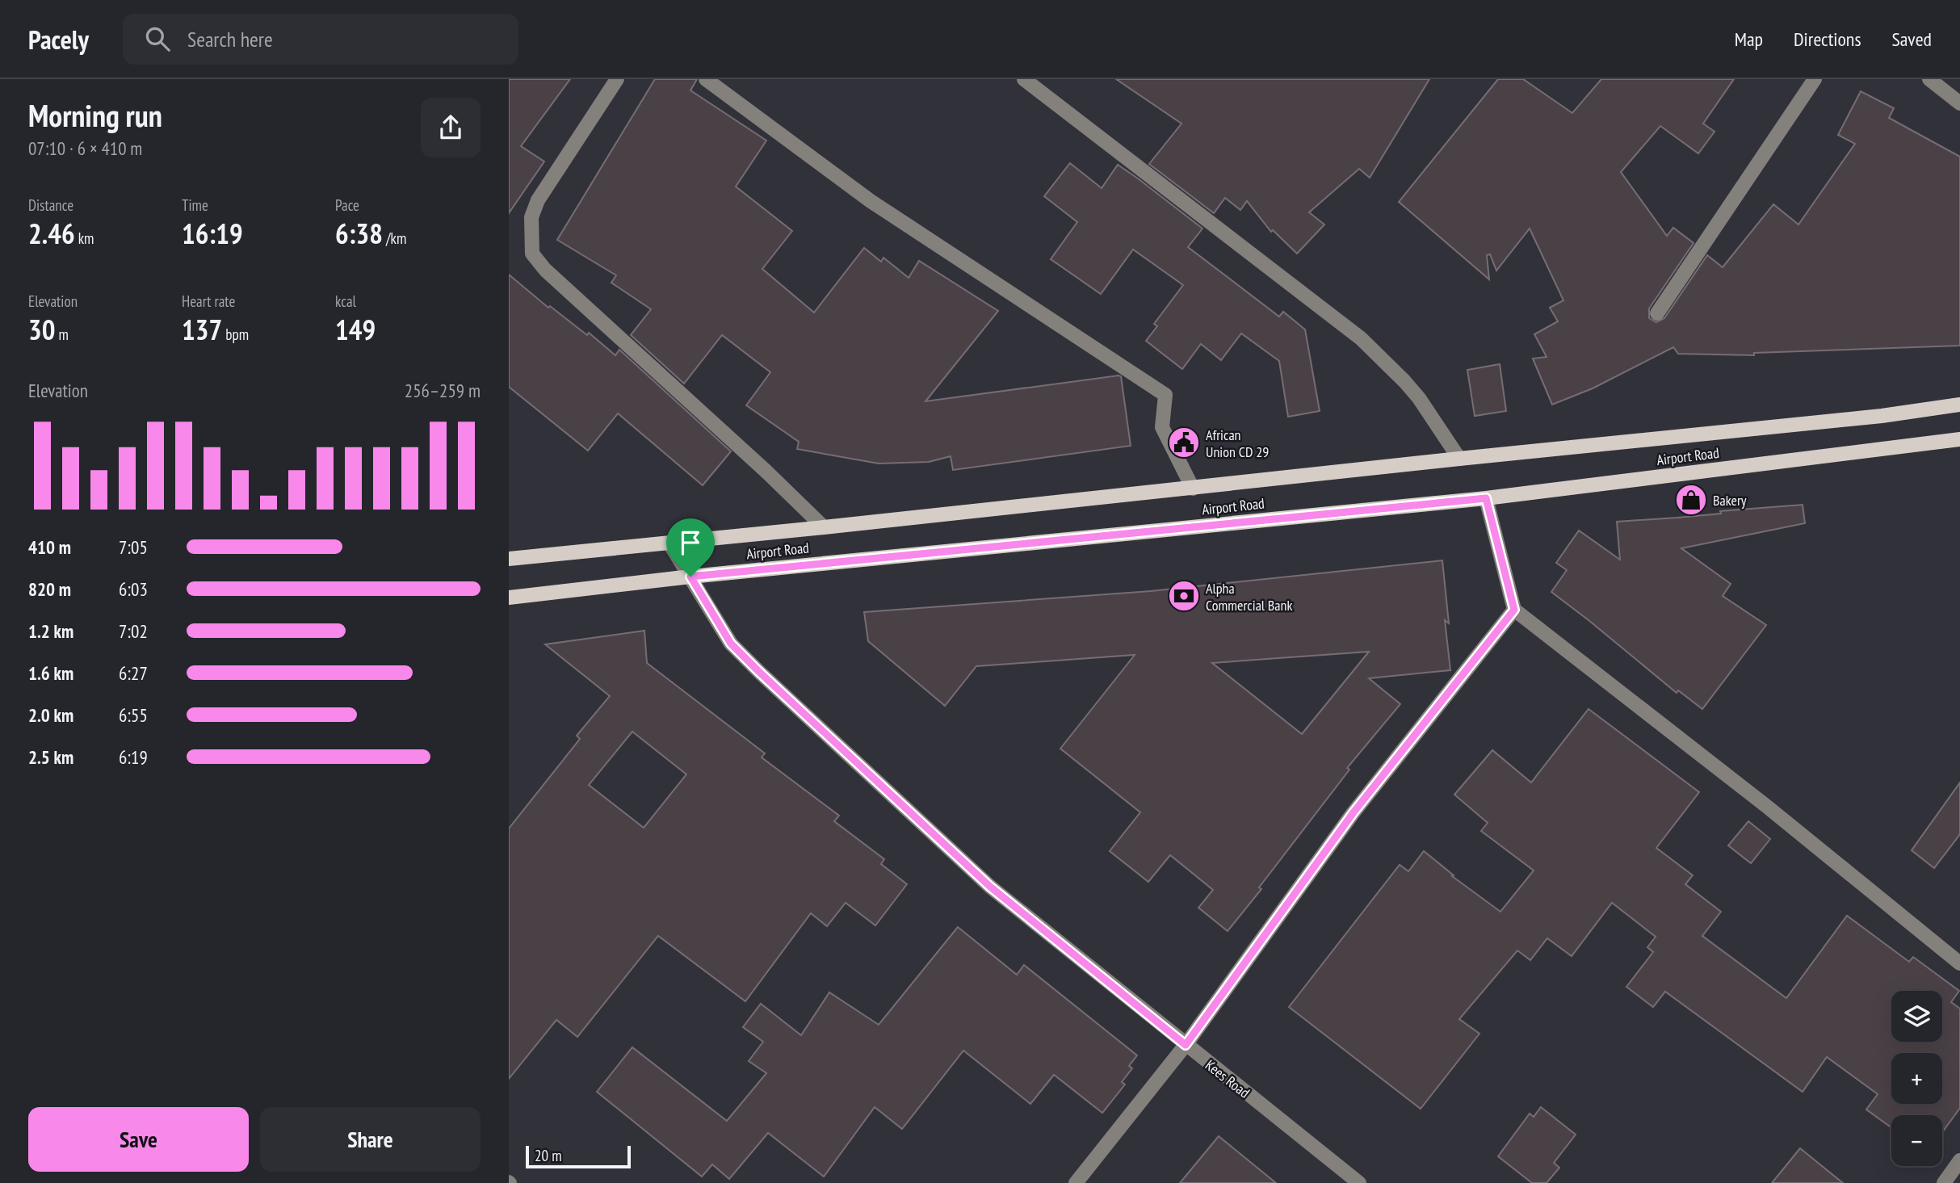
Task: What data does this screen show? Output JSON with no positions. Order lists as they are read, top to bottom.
{
  "streets": {
    "main road": ["Airport Road"],
    "street": ["Kees Road"]
  },
  "crossings": [
    ["Airport Road", "Kees Road"]
  ],
  "places": {
    "public building": ["African Union CD 29"],
    "shop": ["Bakery"],
    "bank": ["Alpha Commercial Bank"]
  },
  "scale_bar": "20 m",
  "page": {
    "header": "Pacely",
    "search": "Search here",
    "nav": ["Map", "Directions", "Saved"],
    "heading": ["Morning run", "07:10 · 6 × 410 m"],
    "stats": [
      ["Distance", "2.46 km"],
      ["Time", "16:19"],
      ["Pace", "6:38 /km"],
      ["Elevation", "30 m"],
      ["Heart rate", "137 bpm"],
      ["kcal", "149"]
    ],
    "chart": ["Elevation", "256–259 m"],
    "list": [
      {
        "name": "410 m",
        "note": "7:05"
      },
      {
        "name": "820 m",
        "note": "6:03"
      },
      {
        "name": "1.2 km",
        "note": "7:02"
      },
      {
        "name": "1.6 km",
        "note": "6:27"
      },
      {
        "name": "2.0 km",
        "note": "6:55"
      },
      {
        "name": "2.5 km",
        "note": "6:19"
      }
    ],
    "map_buttons": ["+", "−"],
    "buttons": ["Save", "Share"],
    "scale": "20 m"
  }
}
